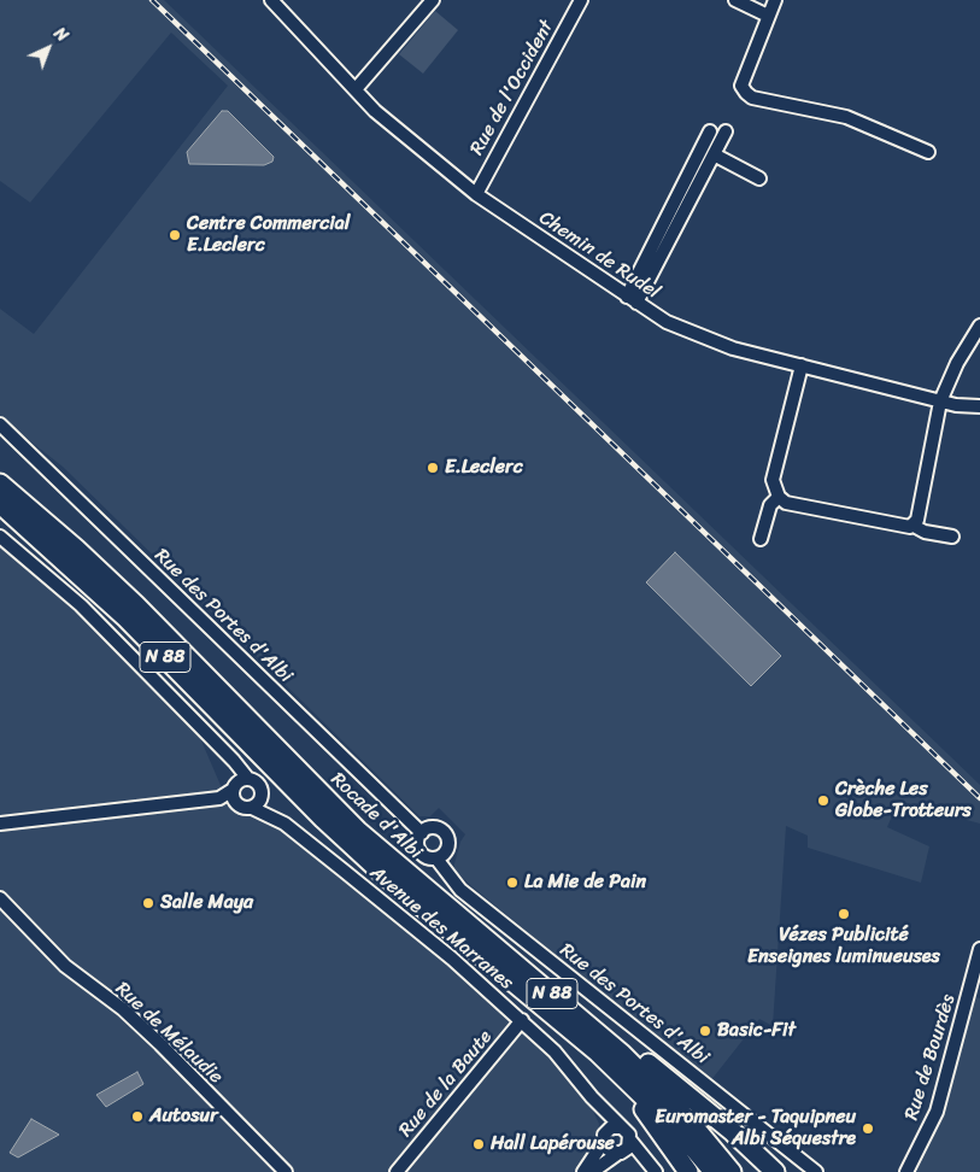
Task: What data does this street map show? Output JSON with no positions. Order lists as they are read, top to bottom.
{
  "streets": {
    "highway": ["N 88", "Rocade d'Albi"],
    "street": [
      "Rue de l'Occident",
      "Chemin de Rudel",
      "Rue des Portes d'Albi",
      "Avenue des Marranes",
      "Rue de Mélaudie",
      "Rue de Bourdès",
      "Rue de la Baute"
    ]
  },
  "crossings": [
    ["Rue de l'Occident", "Chemin de Rudel"],
    ["Avenue des Marranes", "Rue de la Baute"]
  ],
  "places": [
    "Centre Commercial E.Leclerc",
    "E.Leclerc",
    "Crèche Les Globe-Trotteurs",
    "La Mie de Pain",
    "Salle Maya",
    "Vézes Publicité Enseignes luminueuses",
    "Basic-Fit",
    "Autosur",
    "Euromaster - Taquipneu Albi Séquestre",
    "Hall Lapérouse"
  ],
  "north": "top right"
}
